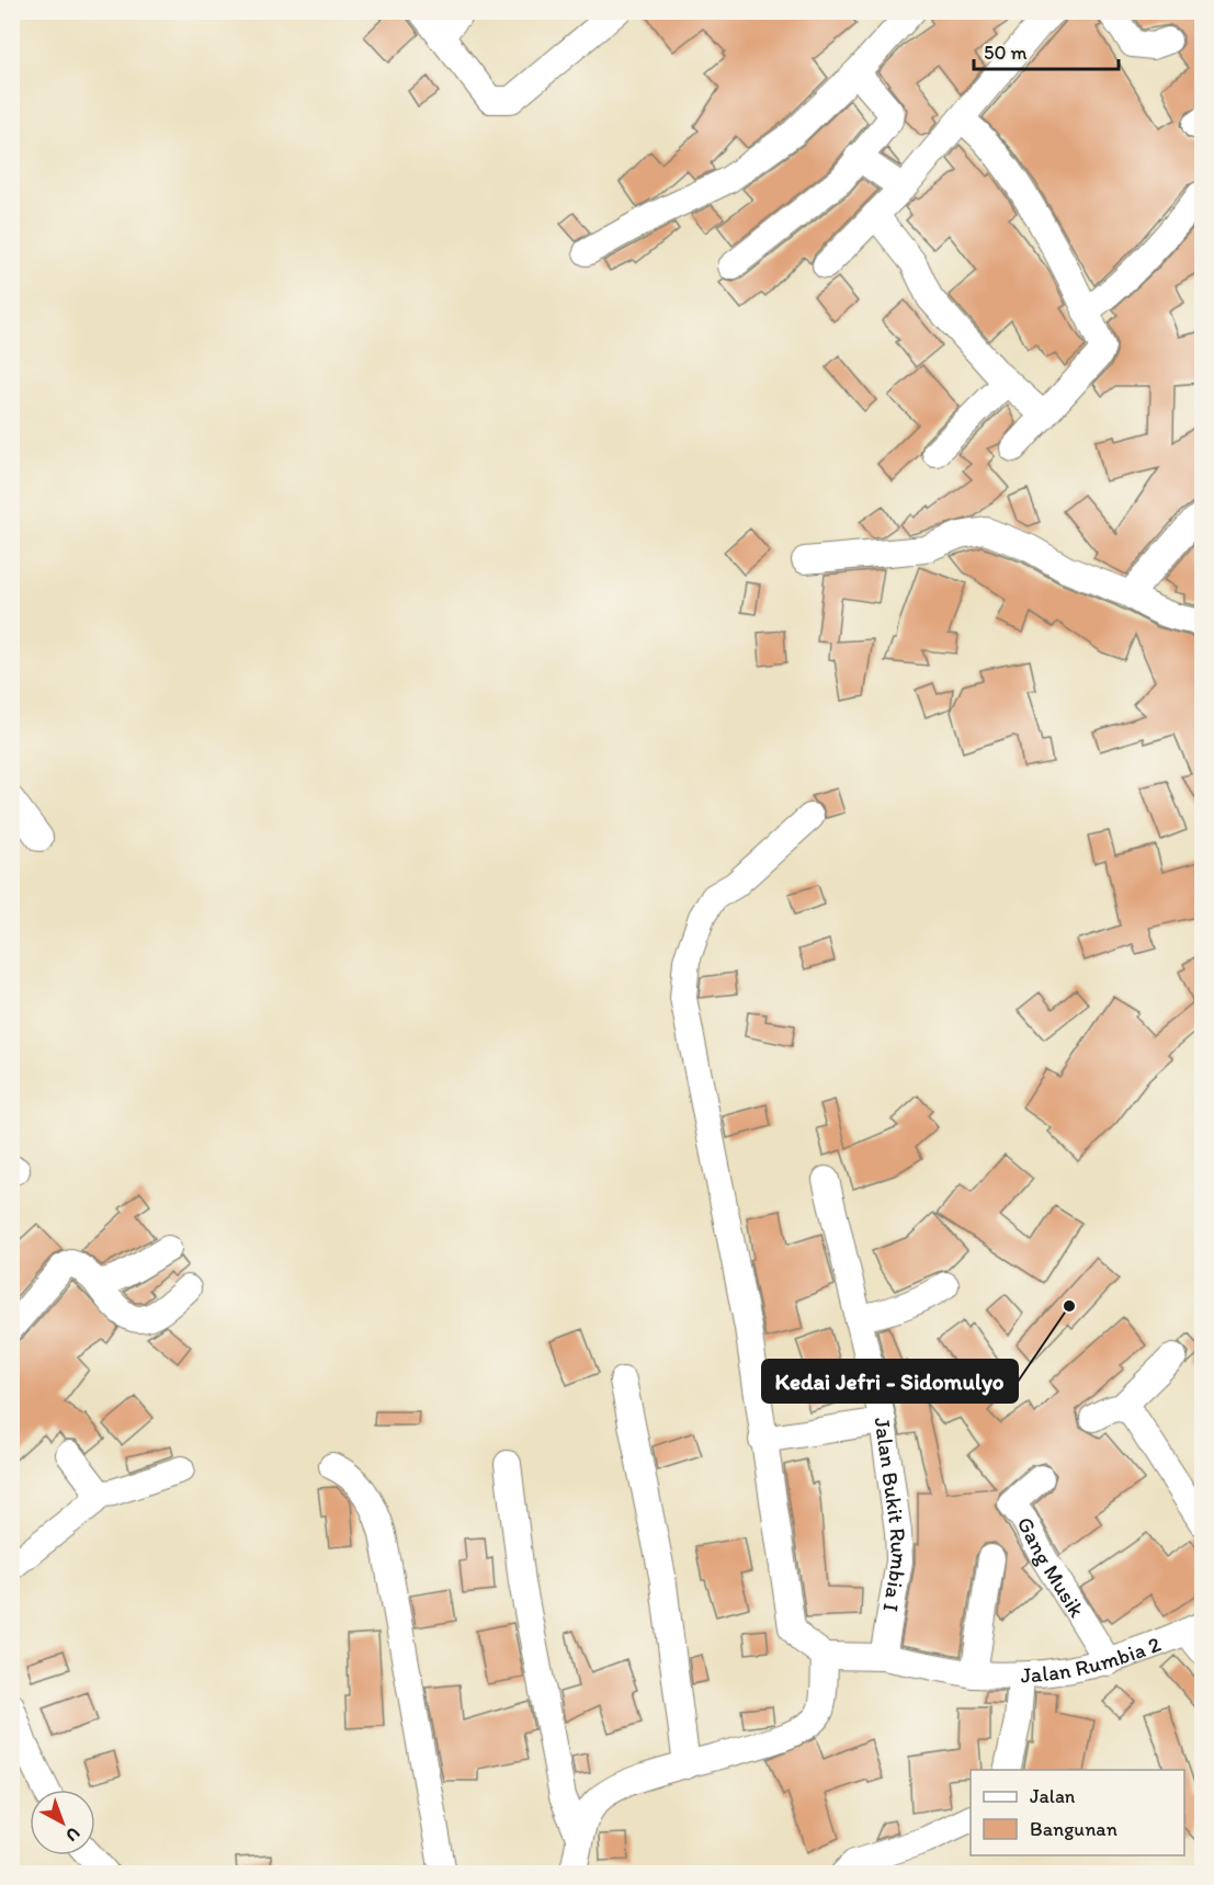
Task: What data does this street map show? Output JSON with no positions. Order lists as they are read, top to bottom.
{
  "streets": {
    "street": ["Jalan Bukit Rumbia I", "Gang Musik", "Jalan Rumbia 2"]
  },
  "crossings": [
    ["Jalan Bukit Rumbia I", "Jalan Rumbia 2"],
    ["Gang Musik", "Jalan Rumbia 2"]
  ],
  "places": ["Kedai Jefri - Sidomulyo"],
  "legend": ["Jalan", "Bangunan"],
  "scale_bar": "50 m",
  "north": "bottom right"
}
